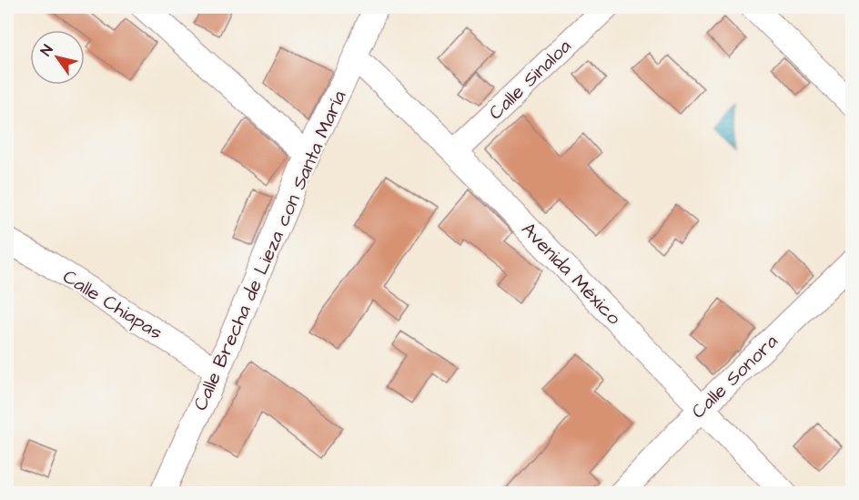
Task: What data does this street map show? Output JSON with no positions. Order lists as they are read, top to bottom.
{
  "streets": {
    "street": [
      "Calle Sinaloa",
      "Calle Brecha de Lieza con Santa María",
      "Avenida México",
      "Calle Chiapas",
      "Calle Sonora"
    ]
  },
  "crossings": [
    ["Calle Sinaloa", "Avenida México"],
    ["Calle Brecha de Lieza con Santa María", "Avenida México"],
    ["Calle Brecha de Lieza con Santa María", "Calle Chiapas"],
    ["Avenida México", "Calle Sonora"]
  ],
  "north": "top left"
}
